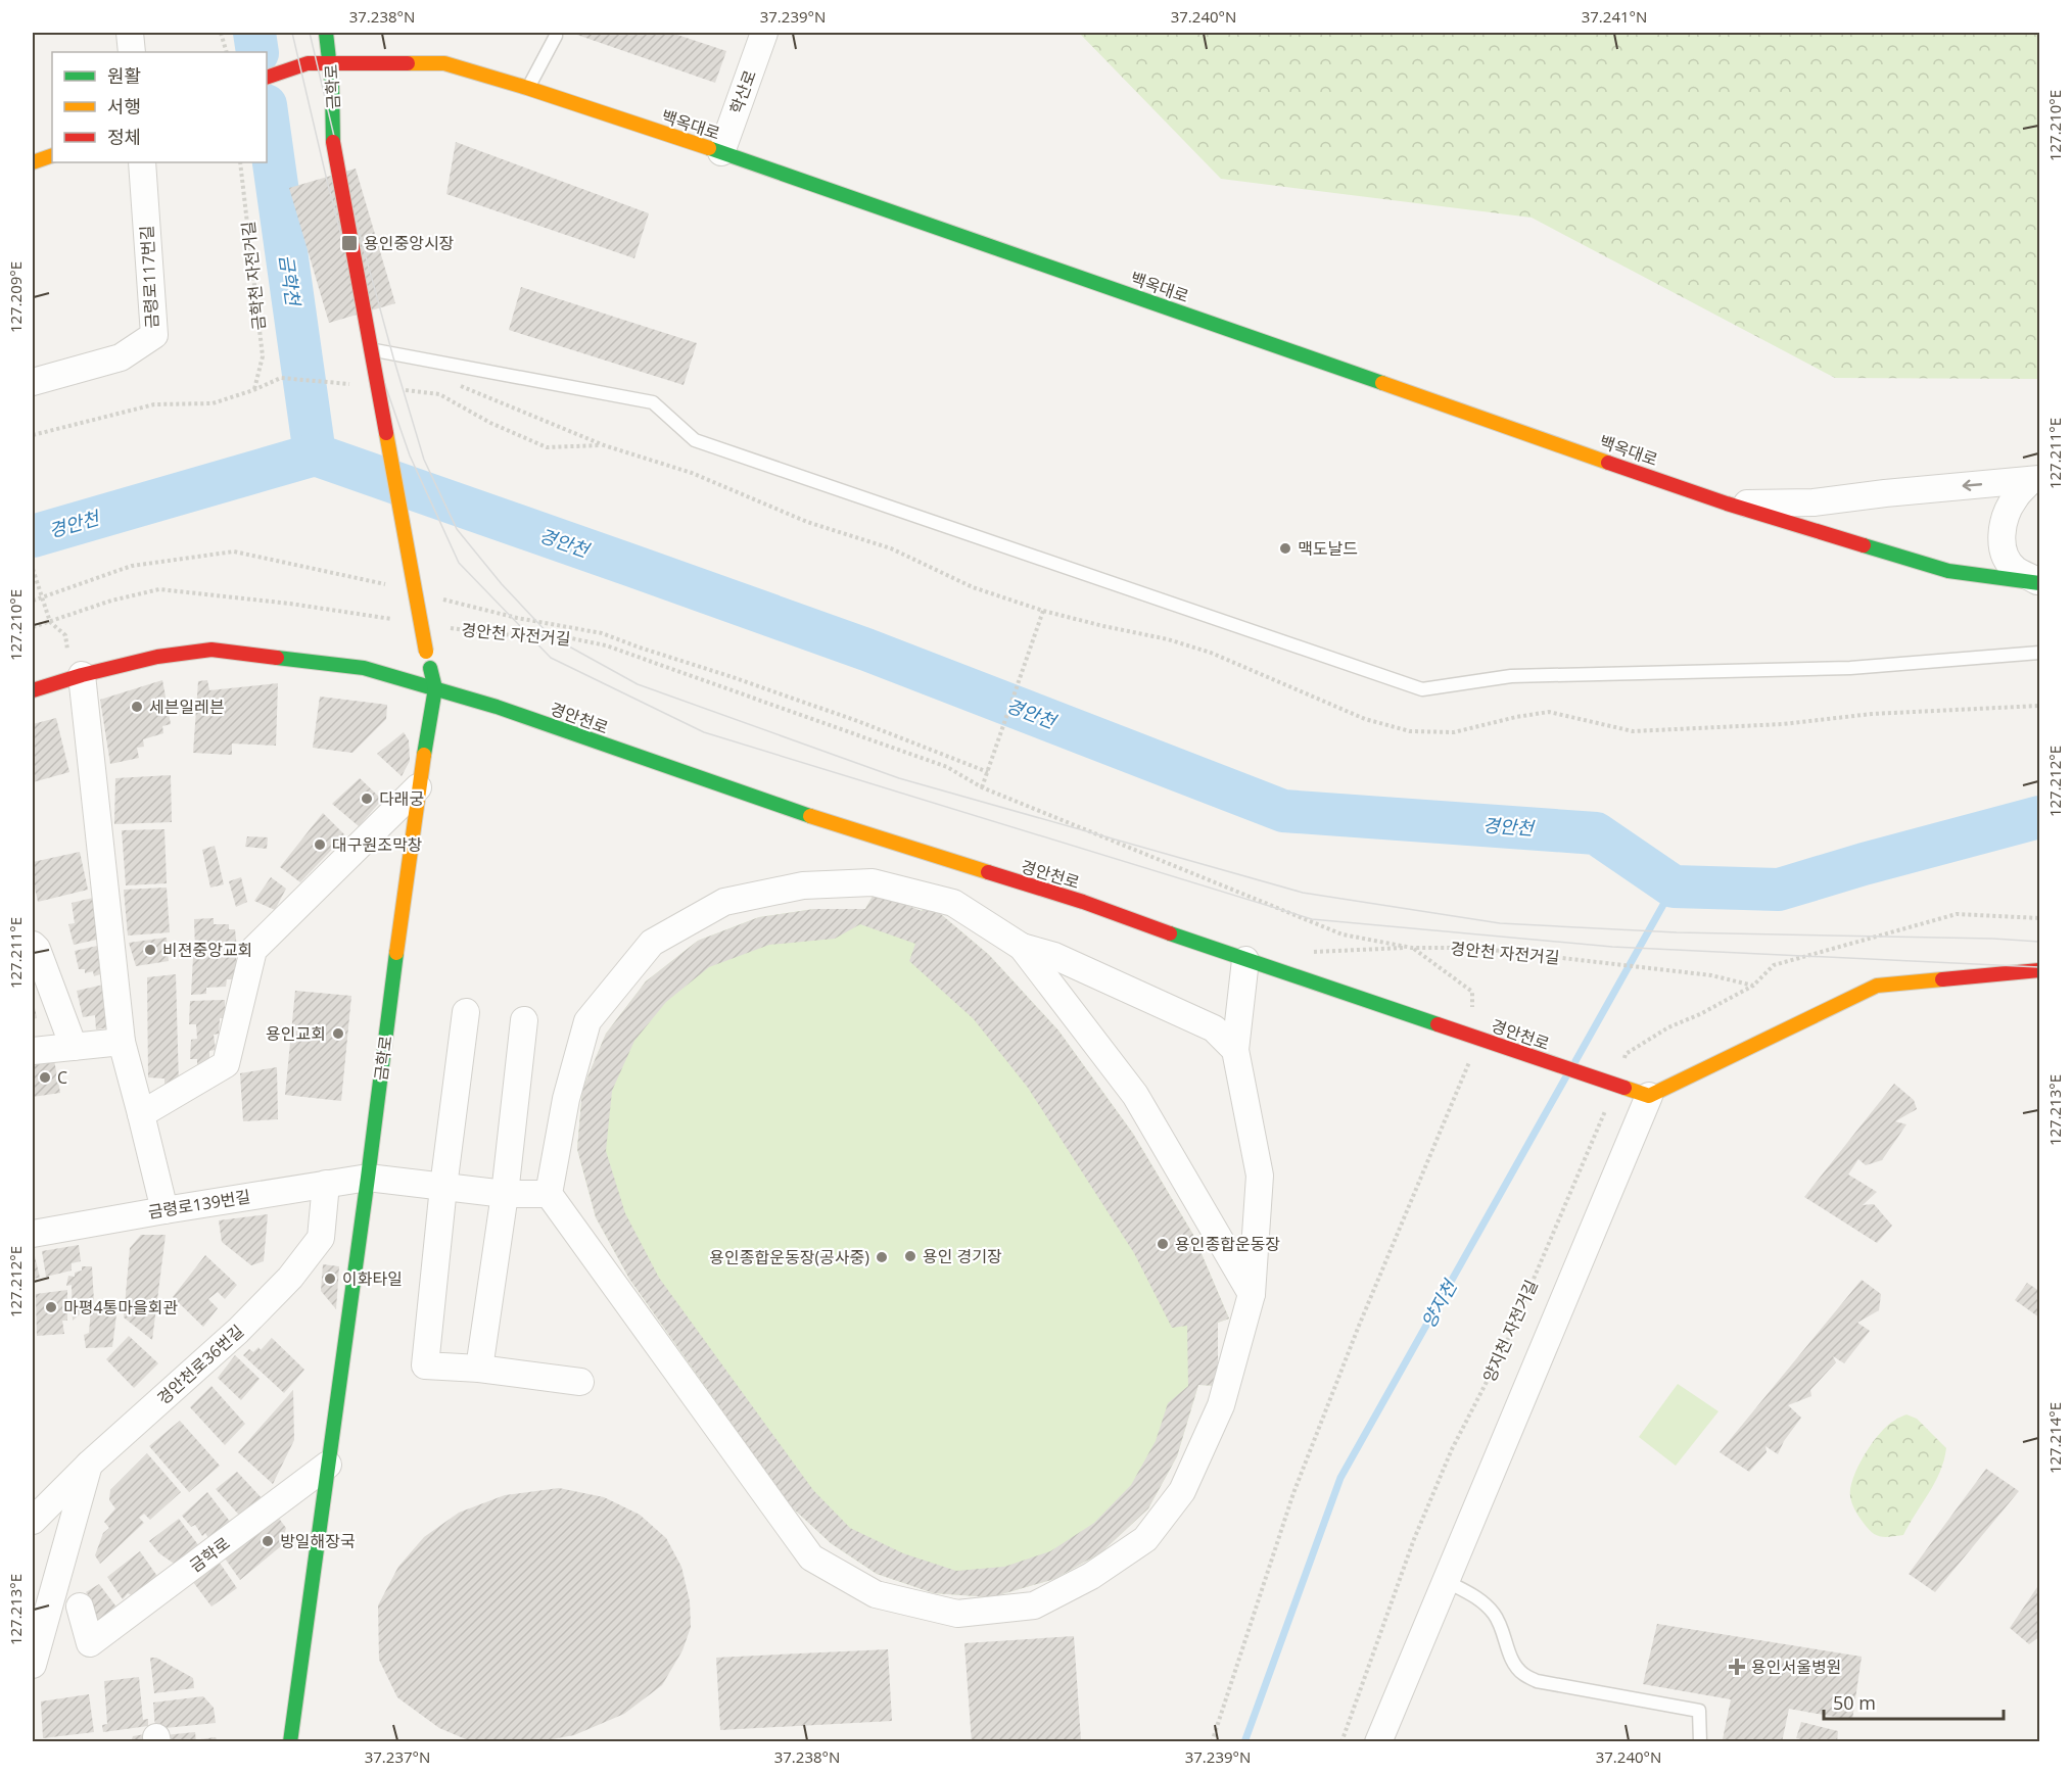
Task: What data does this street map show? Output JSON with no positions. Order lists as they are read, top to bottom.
{
  "streets": {
    "main road": ["금학로", "백옥대로", "경안천로"],
    "street": [
      "학산로",
      "금령로117번길",
      "금령로139번길",
      "경안천로36번길"
    ],
    "path": ["금학천 자전거길", "경안천 자전거길", "양지천 자전거길"]
  },
  "crossings": [
    ["금학로", "백옥대로"],
    ["금학로", "경안천로"],
    ["금학로", "금령로139번길"],
    ["학산로", "백옥대로"],
    ["금령로139번길", "경안천로36번길"]
  ],
  "water": ["금학천", "경안천", "양지천"],
  "places": {
    "transit": ["용인중앙시장"],
    "other": [
      "맥도날드",
      "세븐일레븐",
      "다래궁",
      "대구원조막창",
      "비젼중앙교회",
      "용인교회",
      "C",
      "용인종합운동장",
      "용인 경기장",
      "용인종합운동장(공사중)",
      "이화타일",
      "마평4통마을회관",
      "방일해장국"
    ],
    "health": ["용인서울병원"]
  },
  "legend": ["원활", "서행", "정체"],
  "scale_bar": "50 m",
  "coordinates": [
    "37.238°N",
    "37.239°N",
    "37.240°N",
    "37.241°N",
    "127.210°E",
    "127.209°E",
    "127.211°E",
    "127.212°E",
    "127.213°E",
    "127.214°E",
    "37.237°N"
  ]
}
